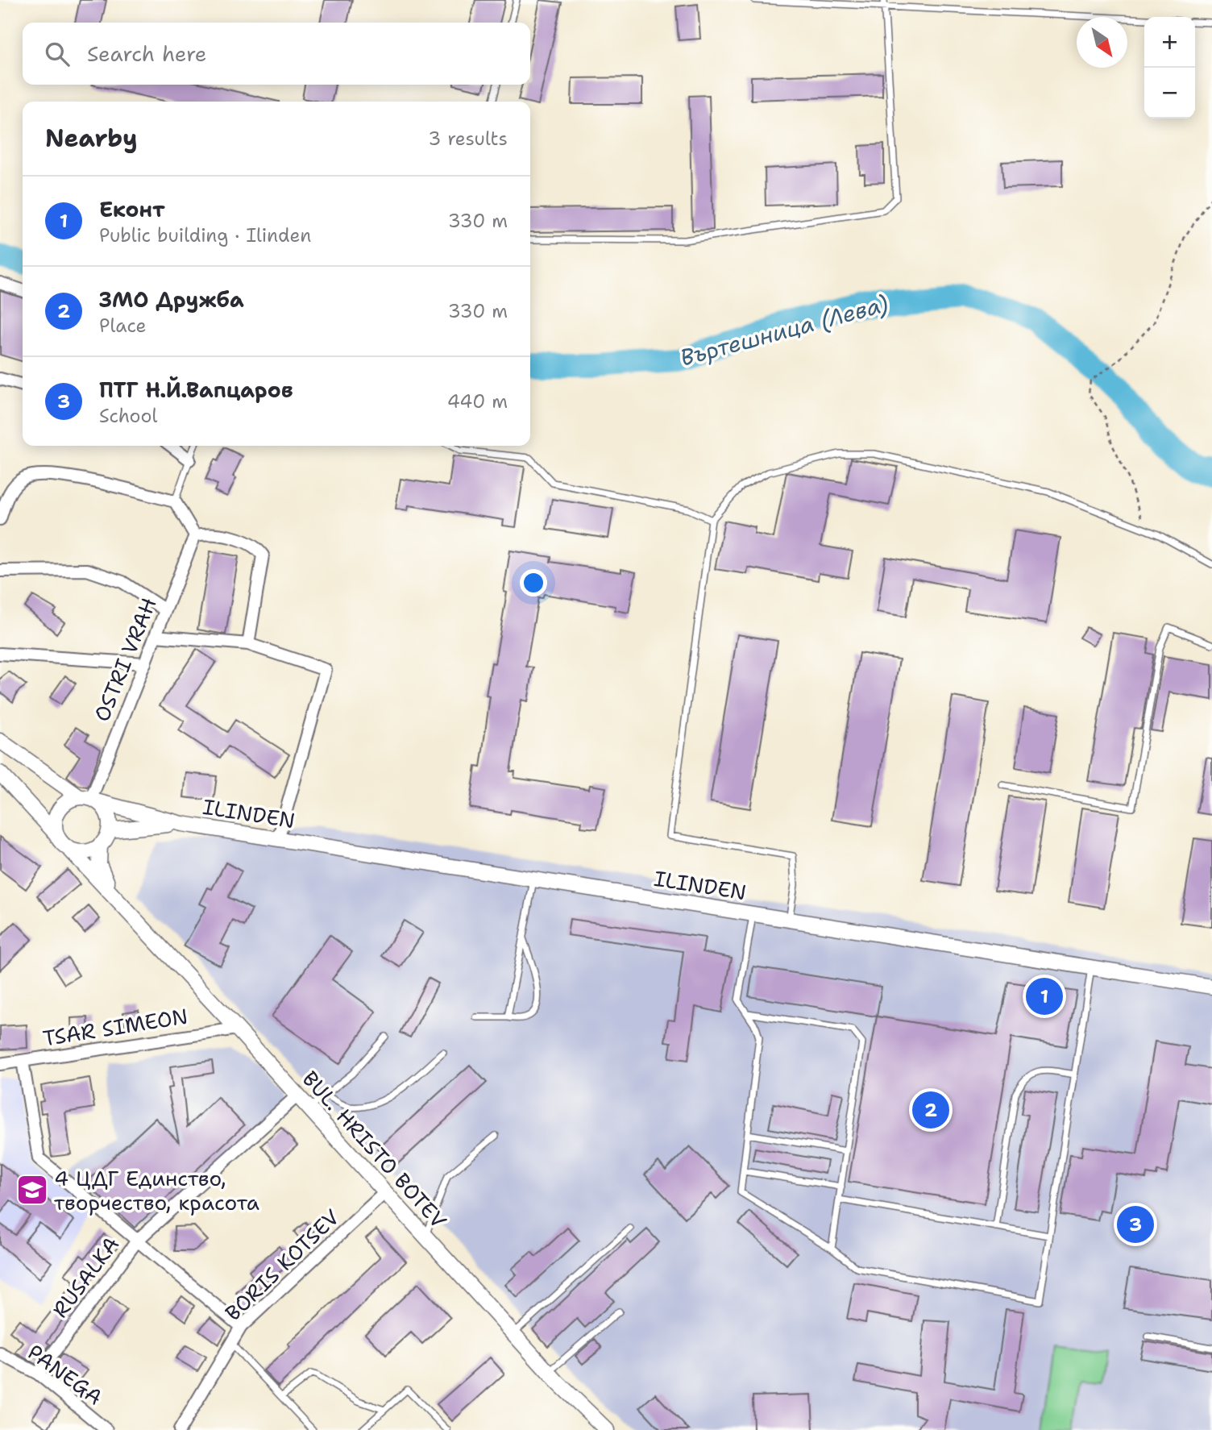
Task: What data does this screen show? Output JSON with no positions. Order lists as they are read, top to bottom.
{
  "streets": {
    "street": [
      "OSTRI VRAH",
      "ILINDEN",
      "TSAR SIMEON",
      "BUL. HRISTO BOTEV",
      "BORIS KOTSEV",
      "RUSALKA",
      "PANEGA"
    ]
  },
  "crossings": [
    ["OSTRI VRAH", "ILINDEN"],
    ["OSTRI VRAH", "BUL. HRISTO BOTEV"],
    ["ILINDEN", "BUL. HRISTO BOTEV"],
    ["TSAR SIMEON", "BUL. HRISTO BOTEV"],
    ["BUL. HRISTO BOTEV", "BORIS KOTSEV"],
    ["BUL. HRISTO BOTEV", "RUSALKA"],
    ["RUSALKA", "PANEGA"]
  ],
  "water": ["Въртешница (Лева)"],
  "places": {
    "school or university": ["4 ЦДГ Единство, творчество, красота"]
  },
  "north": "bottom right",
  "page": {
    "map_buttons": ["+", "−"],
    "search": "Search here",
    "heading": ["Nearby", "3 results"],
    "list": [
      {
        "mark": "1",
        "name": "Еконт",
        "note": "Public building · Ilinden",
        "value": "330 m"
      },
      {
        "mark": "2",
        "name": "ЗМО Дружба",
        "note": "Place",
        "value": "330 m"
      },
      {
        "mark": "3",
        "name": "ПТГ Н.Й.Вапцаров",
        "note": "School",
        "value": "440 m"
      }
    ],
    "pins": ["1", "2", "3"]
  }
}
